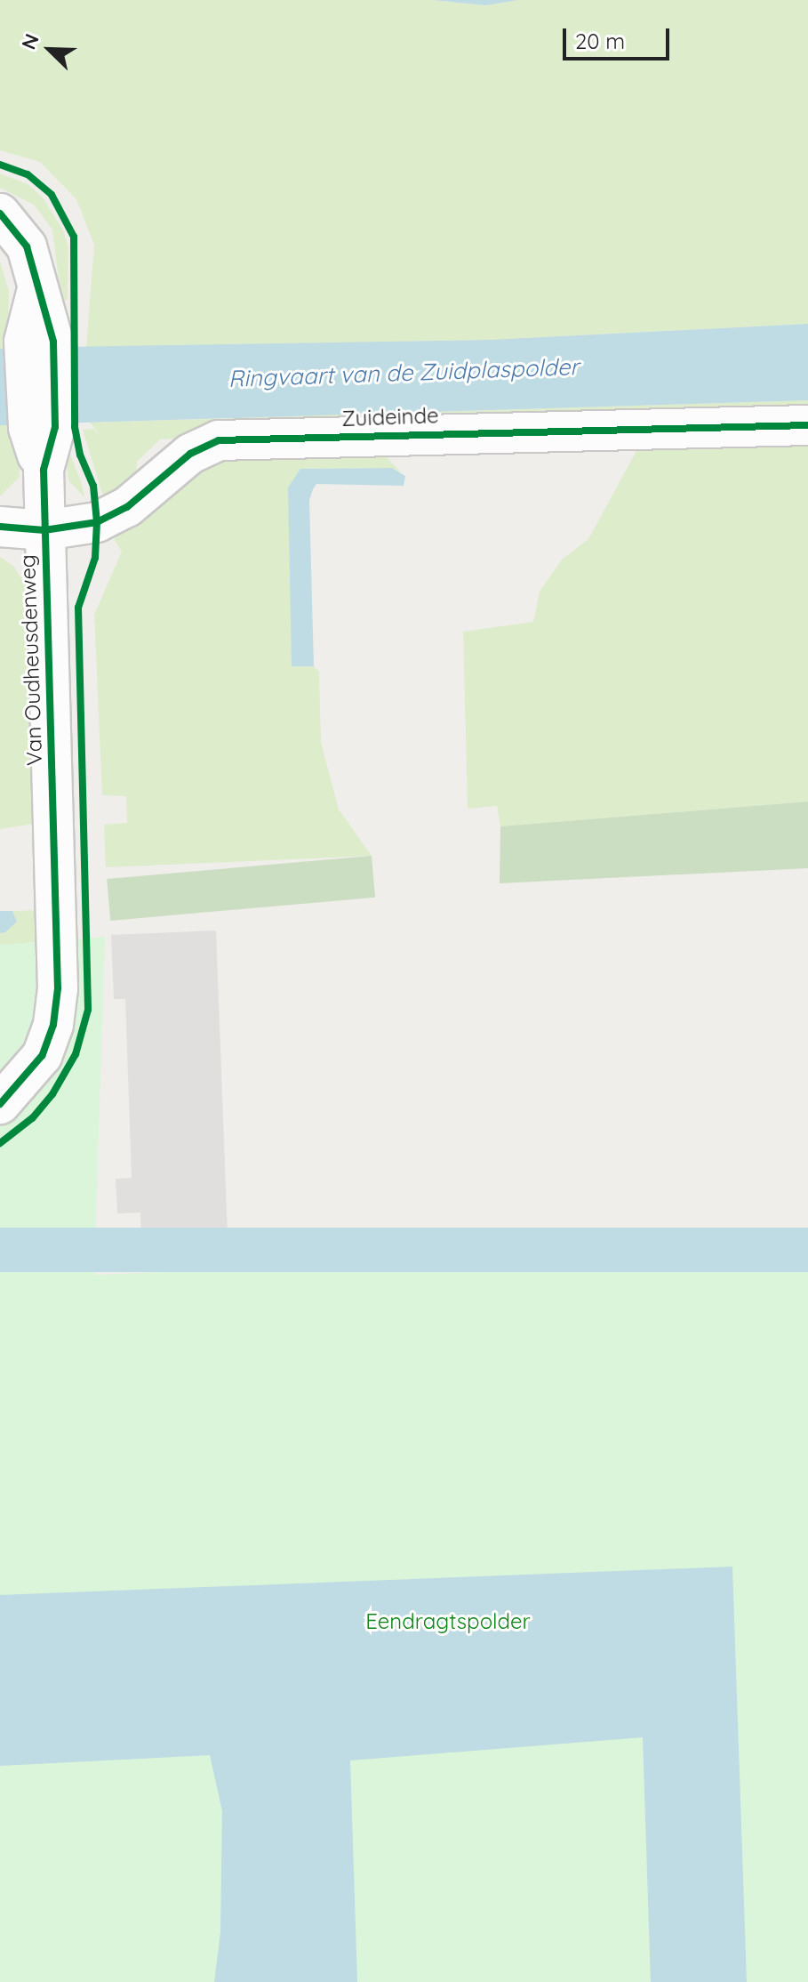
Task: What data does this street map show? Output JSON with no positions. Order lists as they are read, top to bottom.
{
  "streets": {
    "street": ["Zuideinde", "Van Oudheusdenweg"]
  },
  "crossings": [
    ["Zuideinde", "Van Oudheusdenweg"]
  ],
  "water": ["Ringvaart van de Zuidplaspolder"],
  "parks": ["Eendragtspolder"],
  "scale_bar": "20 m",
  "north": "top left"
}
